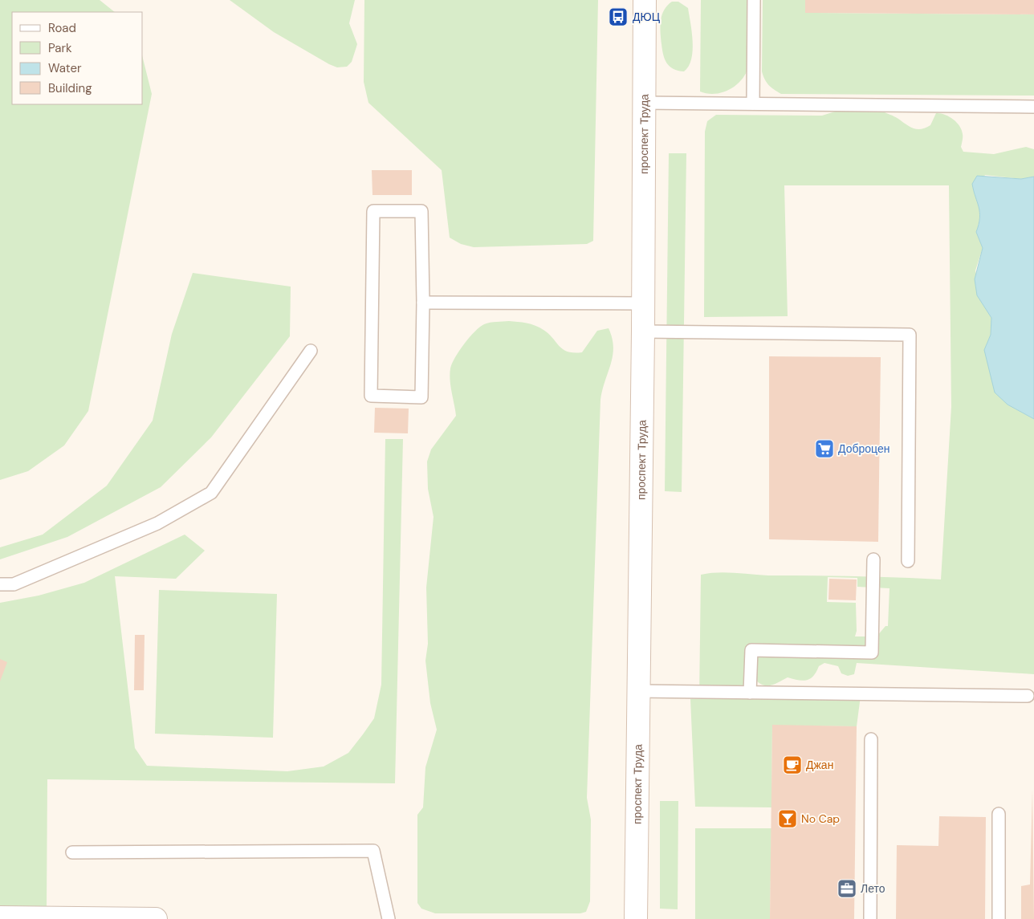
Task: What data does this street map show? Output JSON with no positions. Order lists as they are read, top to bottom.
{
  "streets": {
    "main road": ["проспект Труда"]
  },
  "places": {
    "bus stop": ["ДЮЦ"],
    "supermarket": ["Доброцен"],
    "cafe": ["Джан"],
    "bar": ["No Cap"],
    "office": ["Лето"]
  },
  "legend": [
    "Road",
    "Park",
    "Water",
    "Building"
  ]
}
